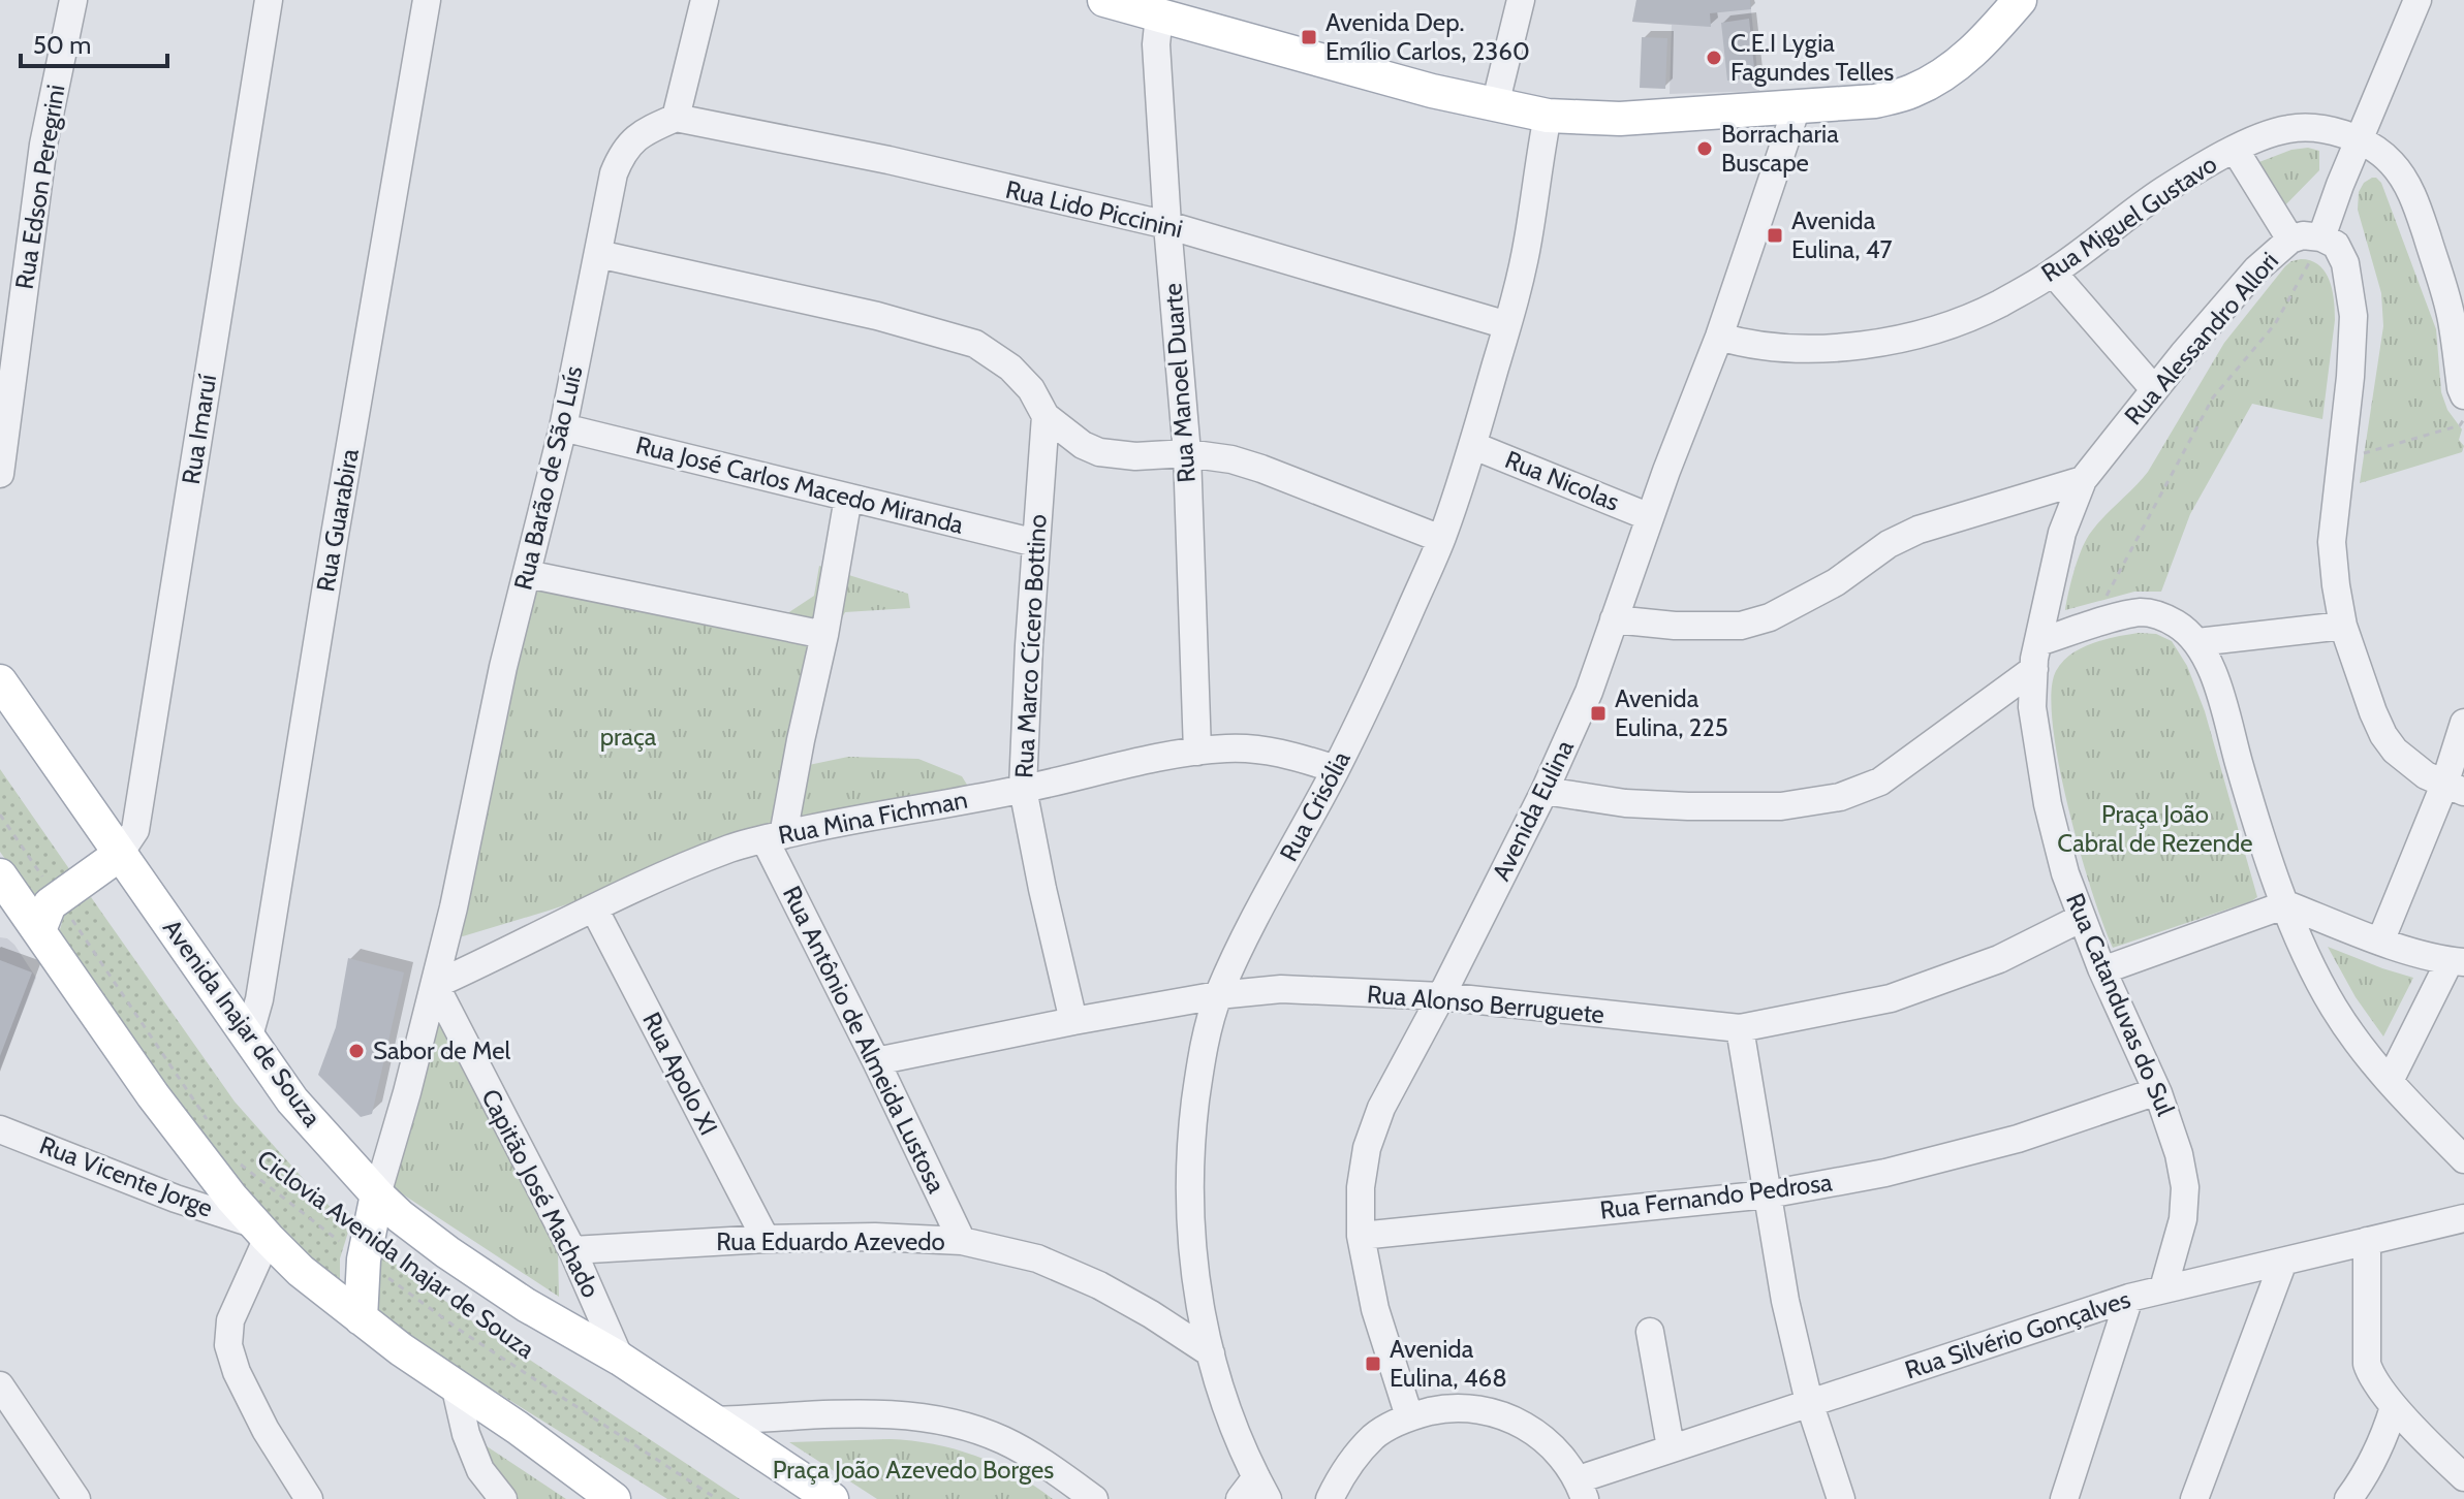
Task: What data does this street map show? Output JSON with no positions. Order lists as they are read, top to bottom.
{
  "streets": {
    "main road": ["Avenida Inajar de Souza"],
    "street": [
      "Rua Edson Peregrini",
      "Rua Lido Piccinini",
      "Rua Miguel Gustavo",
      "Rua Alessandro Allori",
      "Rua Manoel Duarte",
      "Rua Imaruí",
      "Rua Barão de São Luís",
      "Rua Nicolas",
      "Rua José Carlos Macedo Miranda",
      "Rua Guarabira",
      "Rua Marco Cícero Bottino",
      "Rua Crisólia",
      "Avenida Eulina",
      "Rua Mina Fichman",
      "Rua Alonso Berruguete",
      "Rua Catanduvas do Sul",
      "Rua Antônio de Almeida Lustosa",
      "Rua Apolo XI",
      "Rua Vicente Jorge",
      "Capitão José Machado",
      "Rua Fernando Pedrosa",
      "Rua Eduardo Azevedo",
      "Rua Silvério Gonçalves"
    ],
    "path": ["Ciclovia Avenida Inajar de Souza"]
  },
  "crossings": [
    ["Rua Lido Piccinini", "Rua Manoel Duarte"],
    ["Rua Lido Piccinini", "Rua Barão de São Luís"],
    ["Rua Lido Piccinini", "Rua Crisólia"],
    ["Rua Miguel Gustavo", "Avenida Eulina"],
    ["Rua Alessandro Allori", "Rua Catanduvas do Sul"],
    ["Rua Manoel Duarte", "Rua Mina Fichman"],
    ["Rua Imaruí", "Avenida Inajar de Souza"],
    ["Rua Barão de São Luís", "Rua José Carlos Macedo Miranda"],
    ["Rua Barão de São Luís", "Rua Mina Fichman"],
    ["Rua Barão de São Luís", "Avenida Inajar de Souza"],
    ["Rua Barão de São Luís", "Capitão José Machado"],
    ["Rua Nicolas", "Rua Crisólia"],
    ["Rua Nicolas", "Avenida Eulina"],
    ["Rua José Carlos Macedo Miranda", "Rua Marco Cícero Bottino"],
    ["Rua Guarabira", "Avenida Inajar de Souza"],
    ["Rua Marco Cícero Bottino", "Rua Mina Fichman"],
    ["Rua Marco Cícero Bottino", "Rua Alonso Berruguete"],
    ["Rua Crisólia", "Rua Mina Fichman"],
    ["Rua Crisólia", "Rua Alonso Berruguete"],
    ["Rua Crisólia", "Rua Eduardo Azevedo"],
    ["Avenida Eulina", "Rua Alonso Berruguete"],
    ["Avenida Eulina", "Rua Fernando Pedrosa"],
    ["Rua Mina Fichman", "Rua Antônio de Almeida Lustosa"],
    ["Rua Mina Fichman", "Rua Apolo XI"],
    ["Rua Mina Fichman", "Capitão José Machado"],
    ["Rua Alonso Berruguete", "Rua Catanduvas do Sul"],
    ["Rua Alonso Berruguete", "Rua Antônio de Almeida Lustosa"],
    ["Rua Catanduvas do Sul", "Rua Fernando Pedrosa"],
    ["Rua Catanduvas do Sul", "Rua Silvério Gonçalves"],
    ["Avenida Inajar de Souza", "Capitão José Machado"],
    ["Rua Antônio de Almeida Lustosa", "Rua Eduardo Azevedo"],
    ["Rua Apolo XI", "Rua Eduardo Azevedo"],
    ["Capitão José Machado", "Rua Eduardo Azevedo"]
  ],
  "parks": ["praça", "Praça João Cabral de Rezende", "Praça João Azevedo Borges"],
  "places": {
    "transit": [
      "Avenida Dep. Emílio Carlos, 2360",
      "Avenida Eulina, 47",
      "Avenida Eulina, 225",
      "Avenida Eulina, 468"
    ],
    "other": ["C.E.I Lygia Fagundes Telles", "Borracharia Buscape", "Sabor de Mel"]
  },
  "scale_bar": "50 m"
}
